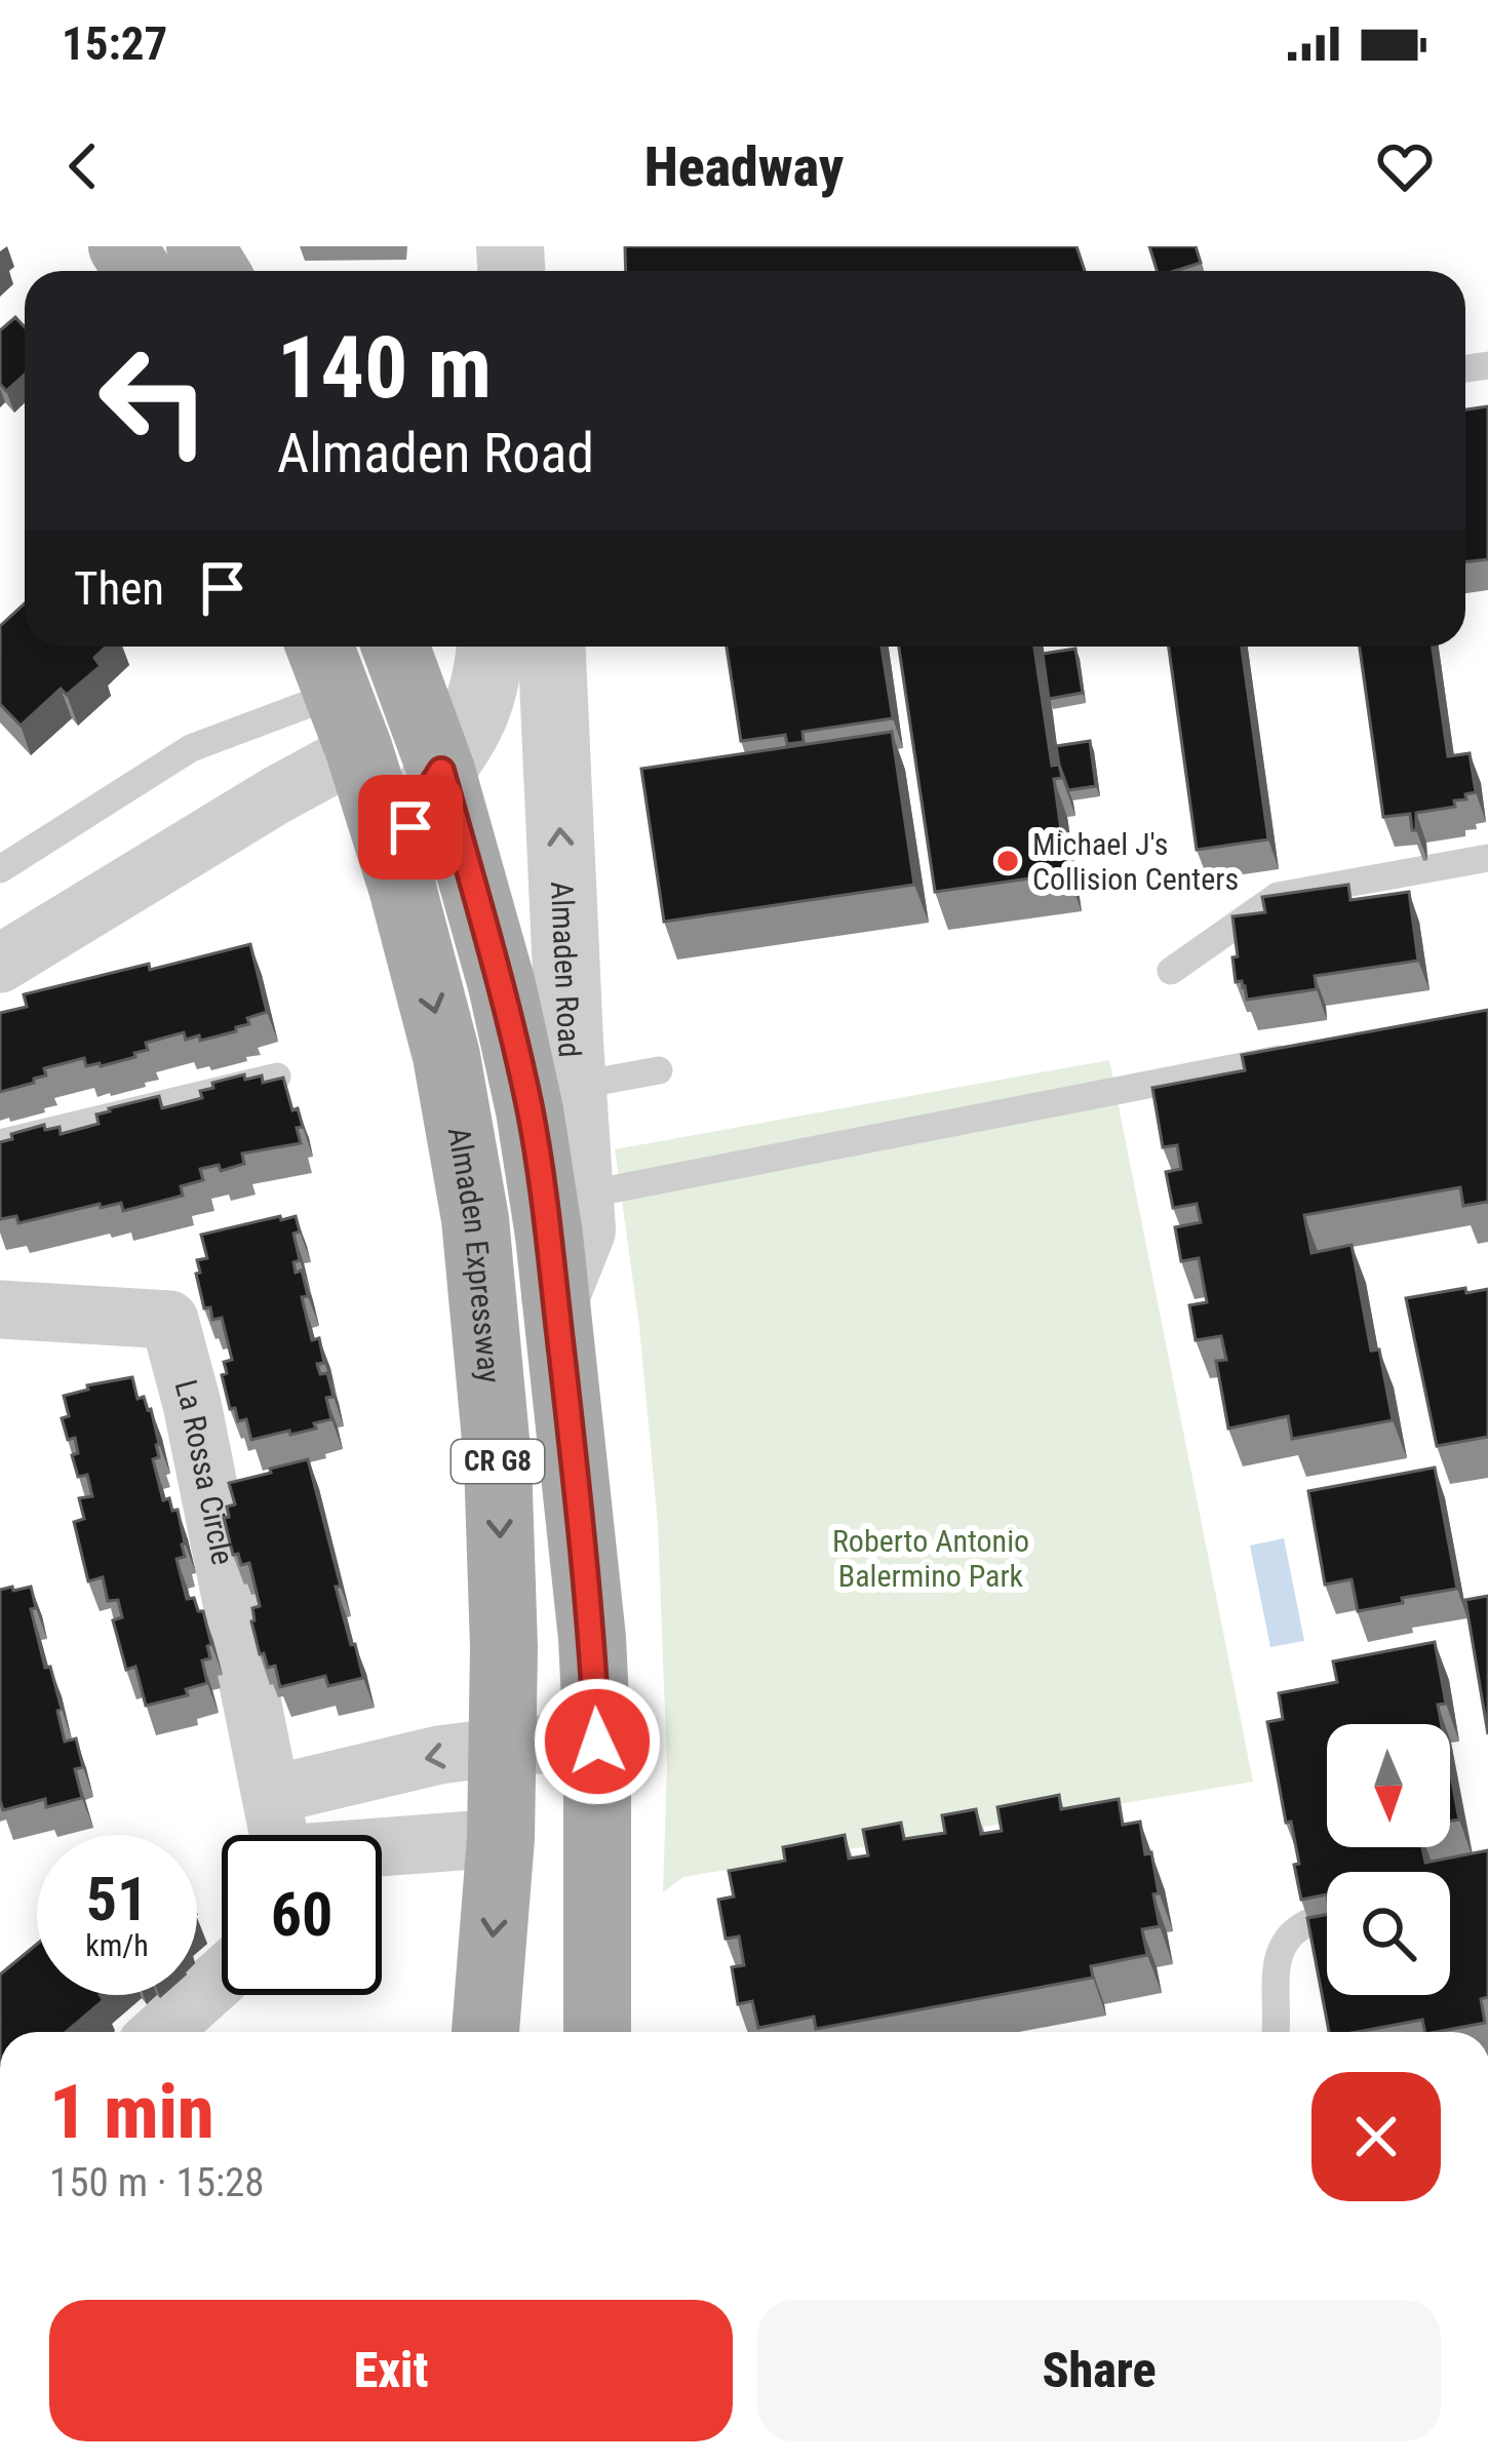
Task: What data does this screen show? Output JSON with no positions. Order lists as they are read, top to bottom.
{
  "streets": {
    "main road": ["Almaden Expressway", "CR G8"],
    "street": ["Almaden Road", "La Rossa Circle"]
  },
  "crossings": [
    ["Almaden Road", "CR G8"],
    ["Almaden Expressway", "La Rossa Circle"]
  ],
  "one_way": ["Almaden Road"],
  "parks": ["Roberto Antonio Balermino Park"],
  "places": ["Michael J's Collision Centers"],
  "north": "bottom",
  "page": {
    "status": "15:27",
    "header": "Headway",
    "turn": ["140 m", "Almaden Road"],
    "then": "Then",
    "speed": "51 km/h",
    "limit": "60",
    "heading": ["1 min", "150 m · 15:28"],
    "buttons": ["Exit", "Share"]
  }
}
